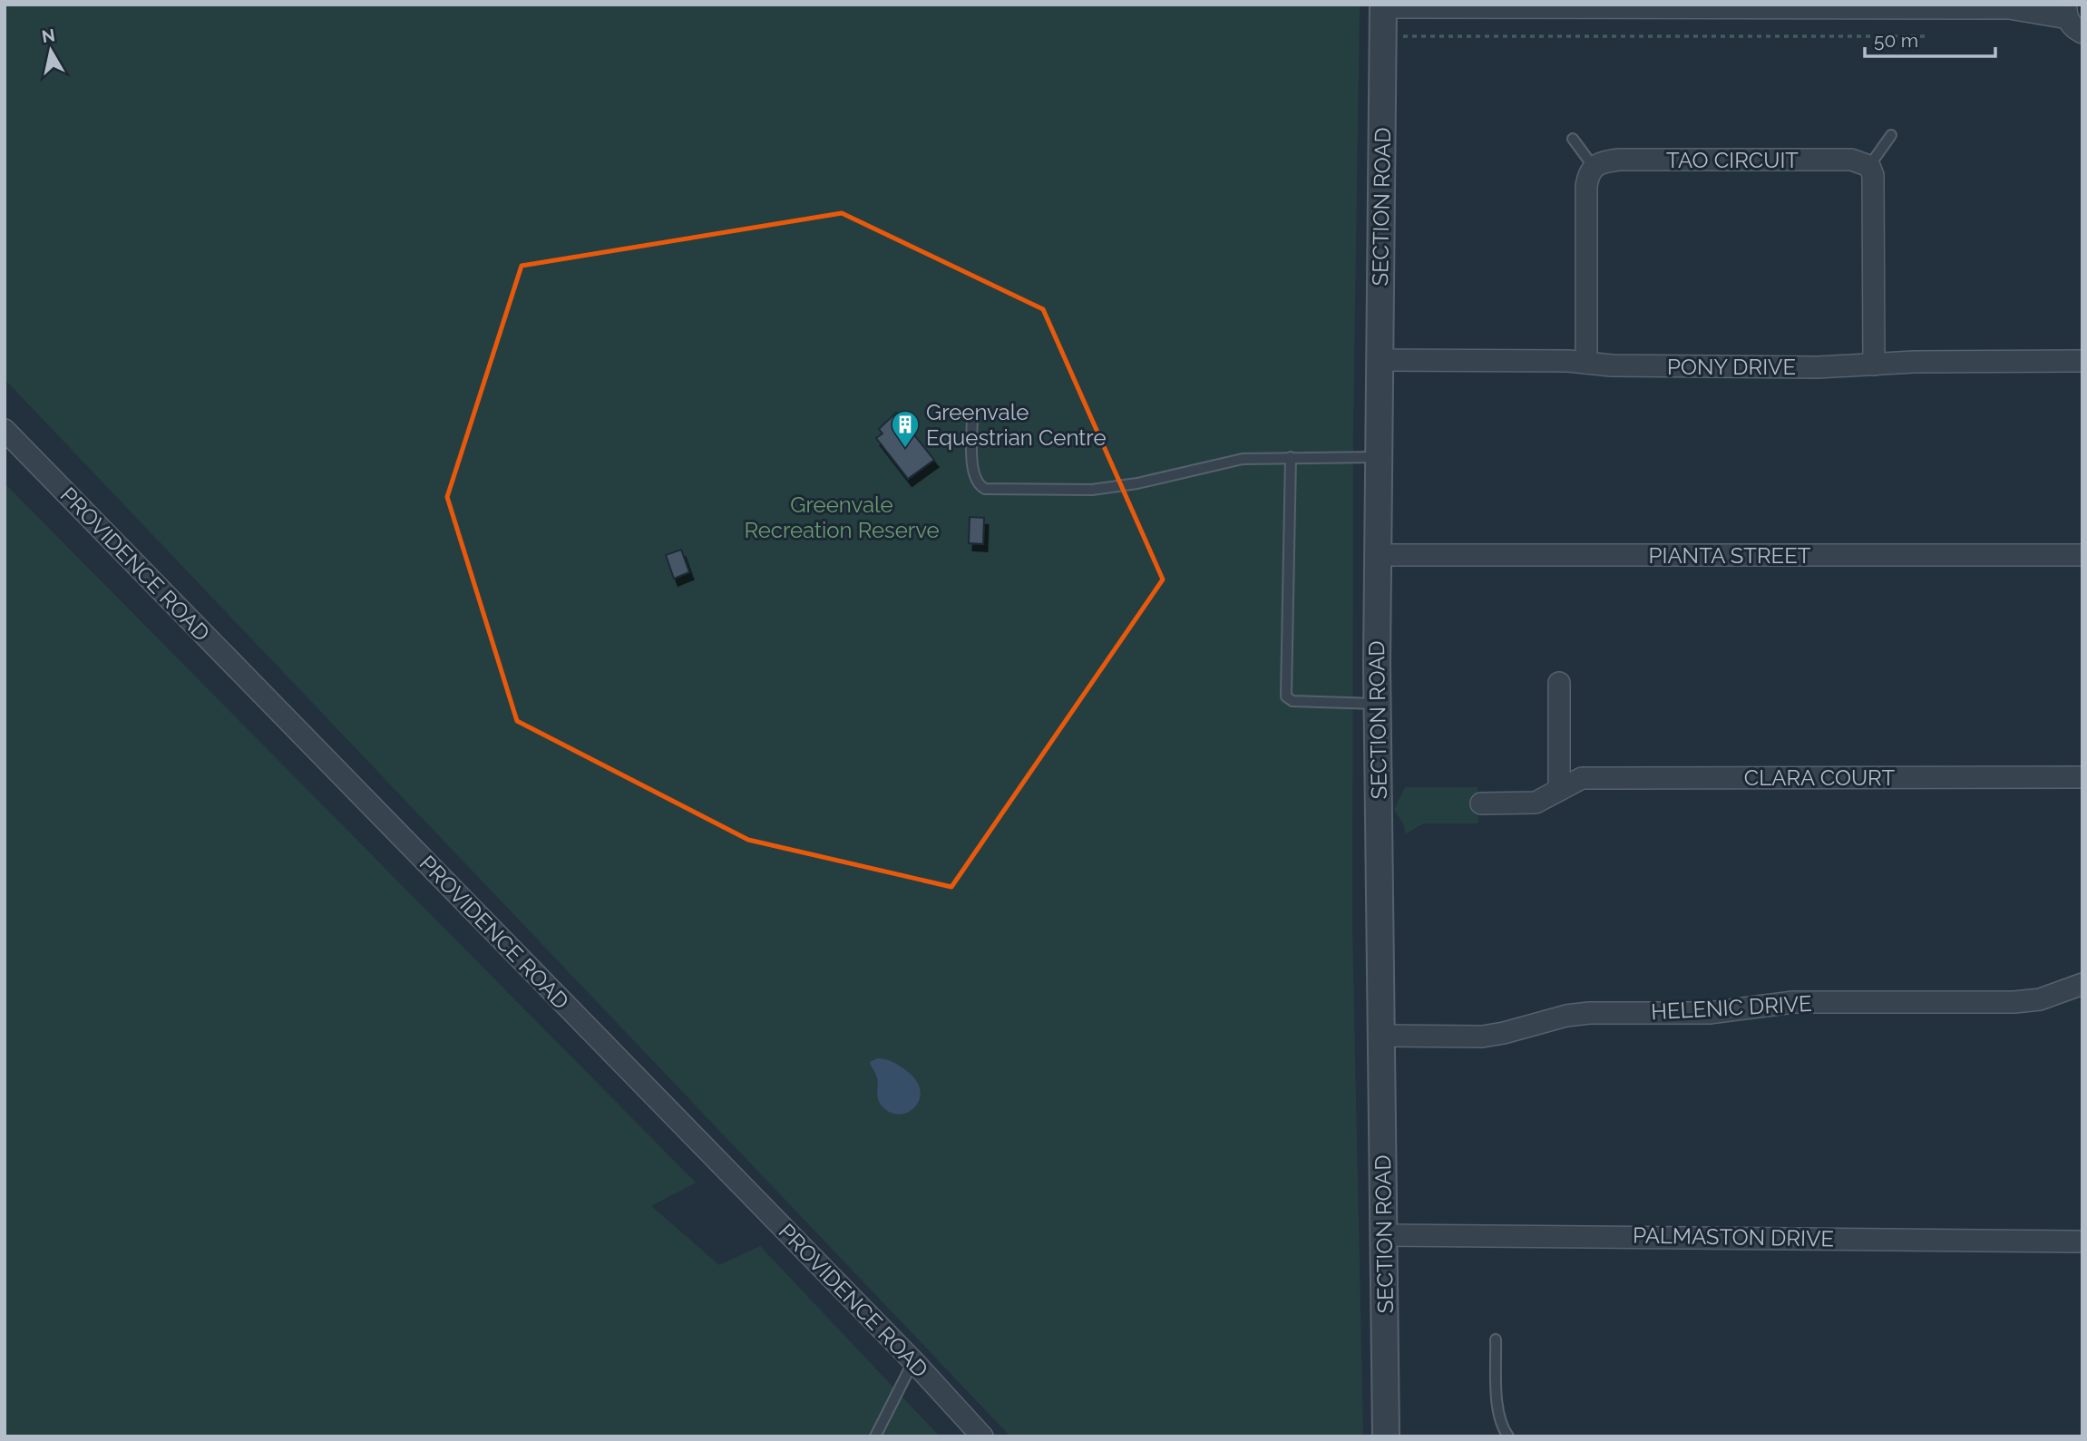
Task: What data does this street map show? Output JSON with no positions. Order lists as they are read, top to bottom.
{
  "streets": {
    "street": [
      "TAO CIRCUIT",
      "SECTION ROAD",
      "PONY DRIVE",
      "PIANTA STREET",
      "PROVIDENCE ROAD",
      "CLARA COURT",
      "HELENIC DRIVE",
      "PALMASTON DRIVE"
    ]
  },
  "crossings": [
    ["SECTION ROAD", "PONY DRIVE"],
    ["SECTION ROAD", "PIANTA STREET"],
    ["SECTION ROAD", "HELENIC DRIVE"],
    ["SECTION ROAD", "PALMASTON DRIVE"]
  ],
  "parks": ["Greenvale Recreation Reserve"],
  "places": {
    "building": ["Greenvale Equestrian Centre"]
  },
  "scale_bar": "50 m",
  "north": "top"
}
